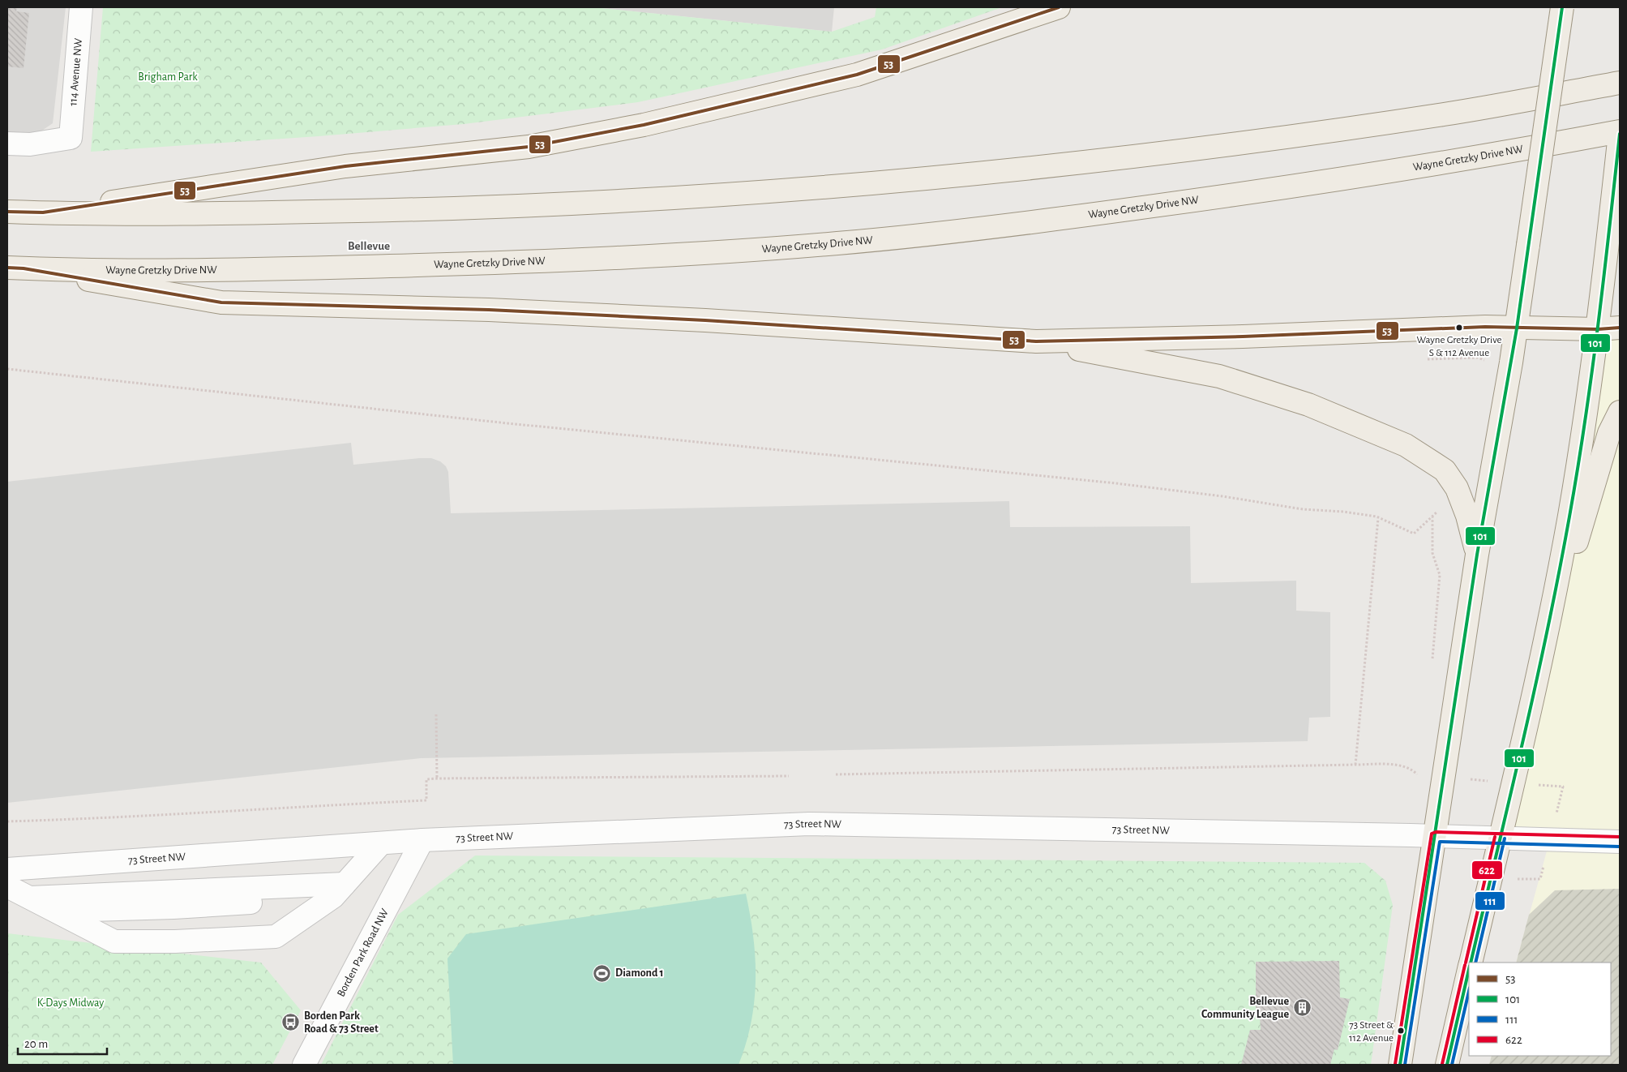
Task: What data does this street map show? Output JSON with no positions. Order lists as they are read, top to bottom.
{
  "streets": {
    "main road": ["Wayne Gretzky Drive NW"],
    "street": ["114 Avenue NW", "73 Street NW", "Borden Park Road NW"]
  },
  "crossings": [
    ["73 Street NW", "Borden Park Road NW"]
  ],
  "districts": ["Bellevue"],
  "parks": ["Brigham Park", "K-Days Midway"],
  "places": {
    "other": ["Wayne Gretzky Drive S & 112 Avenue", "73 Street & 112 Avenue"],
    "sports": ["Diamond 1"],
    "building": ["Bellevue Community League"],
    "bus stop": ["Borden Park Road & 73 Street"]
  },
  "lines": [
    "transit line 53",
    "transit line 101",
    "transit line 622",
    "transit line 111"
  ],
  "legend": [
    "53",
    "101",
    "111",
    "622"
  ],
  "scale_bar": "20 m"
}
